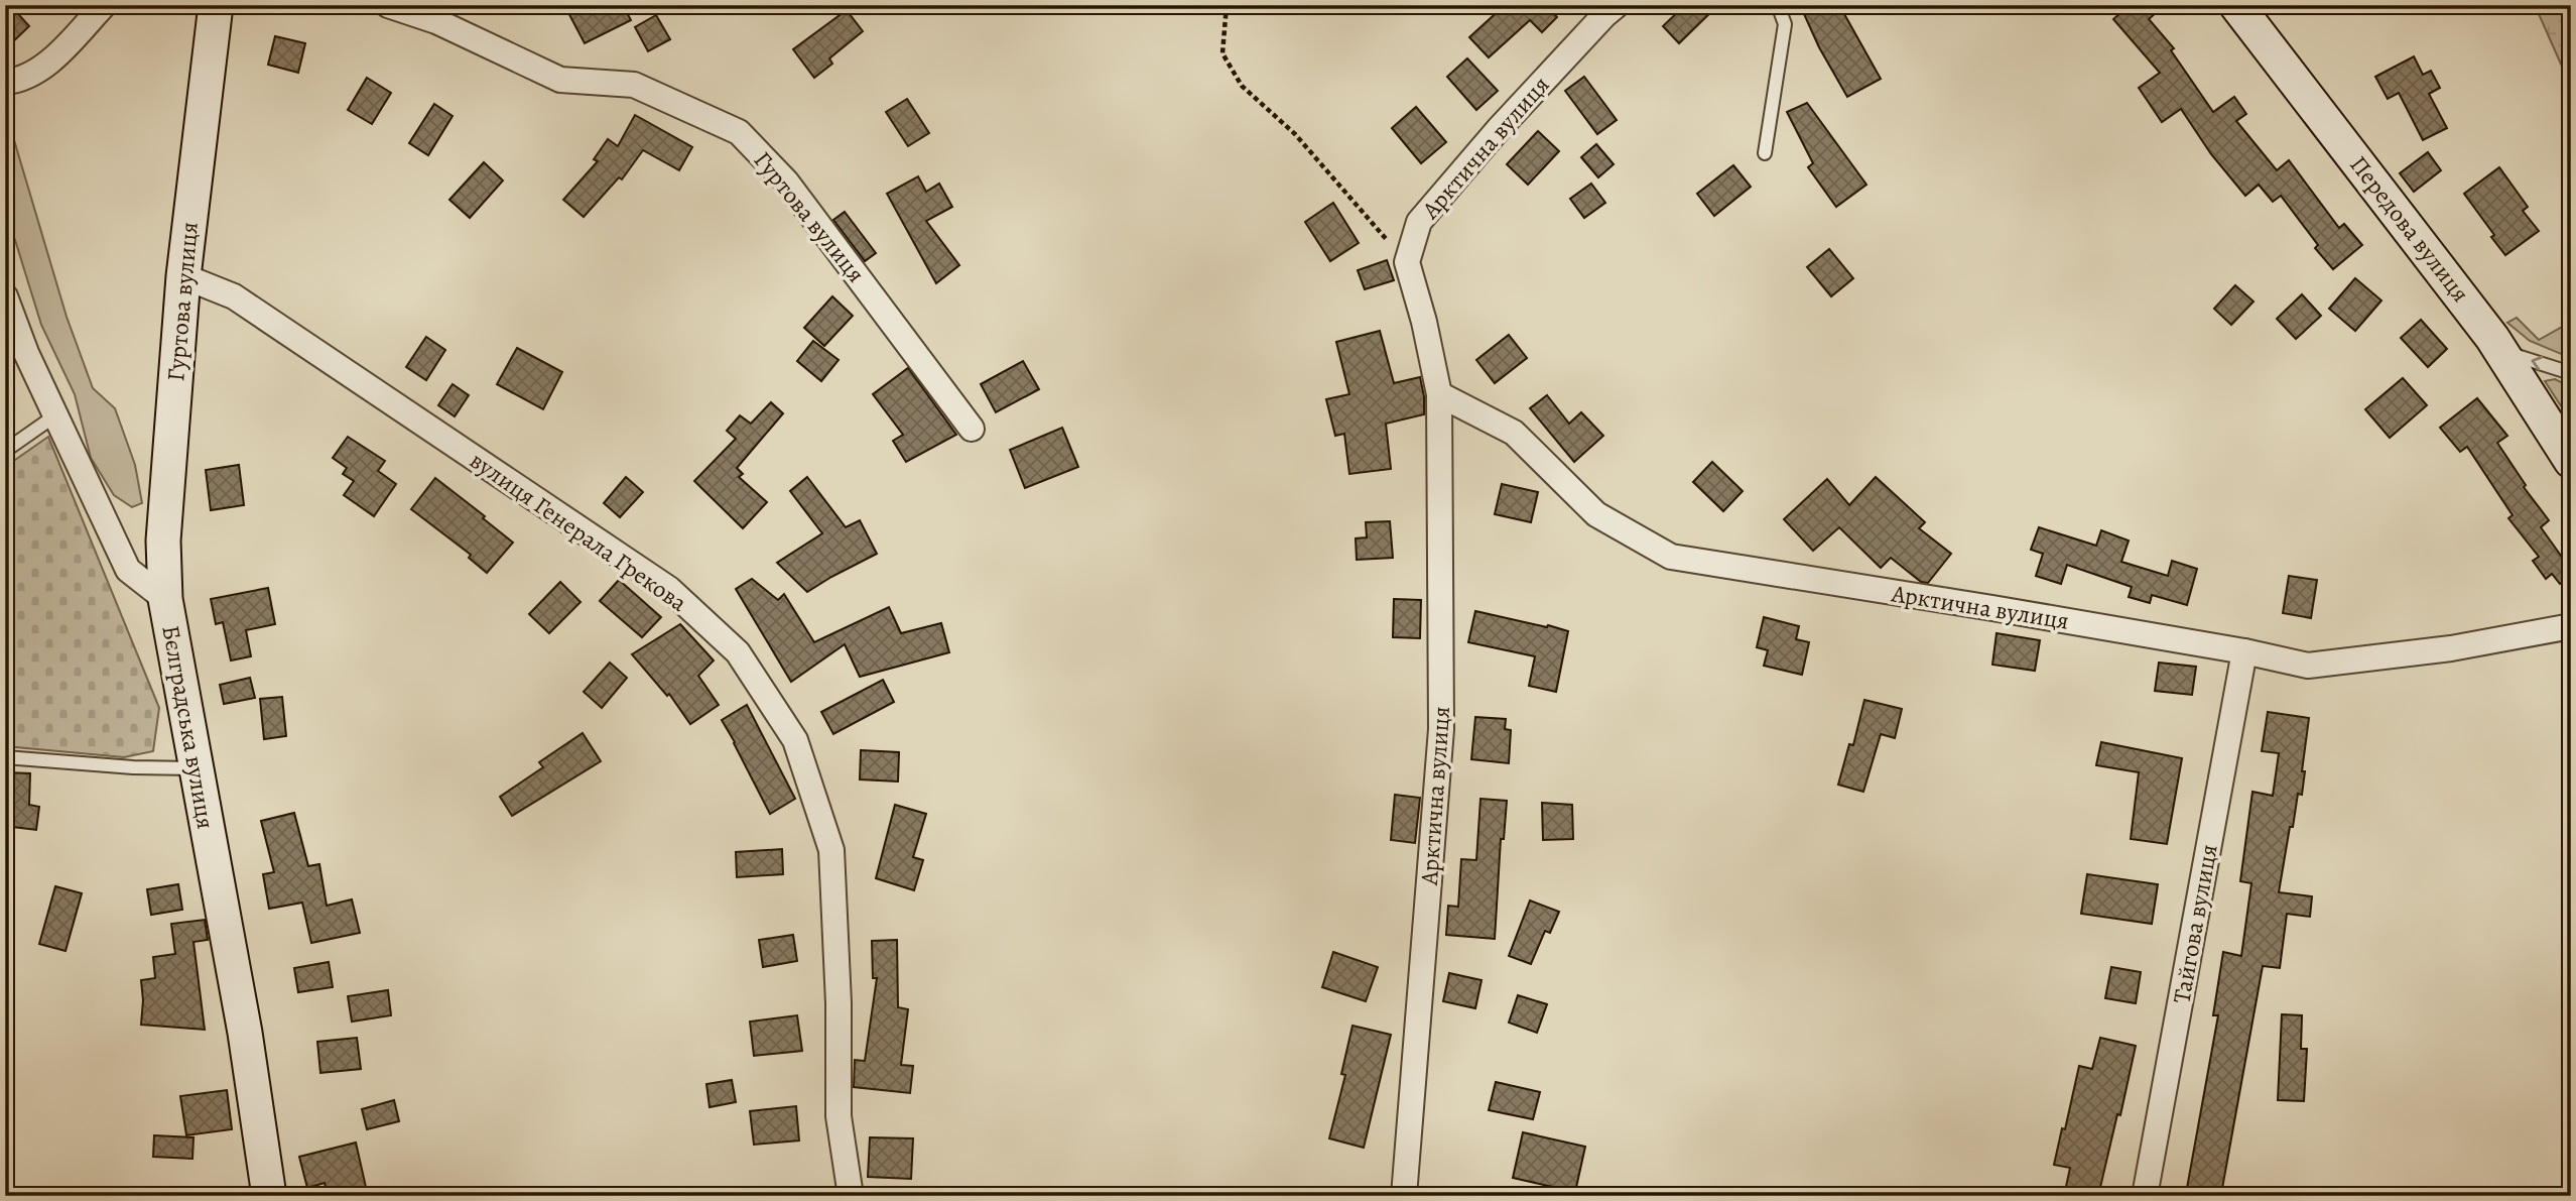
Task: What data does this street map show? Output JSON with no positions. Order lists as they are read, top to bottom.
{
  "streets": {
    "street": [
      "Арктична вулиця",
      "Гуртова вулиця",
      "Передова вулиця",
      "вулиця Генерала Грекова",
      "Бєлградська вулиця",
      "Тайгова вулиця"
    ]
  },
  "crossings": [
    ["Арктична вулиця", "Тайгова вулиця"],
    ["Гуртова вулиця", "вулиця Генерала Грекова"],
    ["Гуртова вулиця", "Бєлградська вулиця"]
  ]
}
